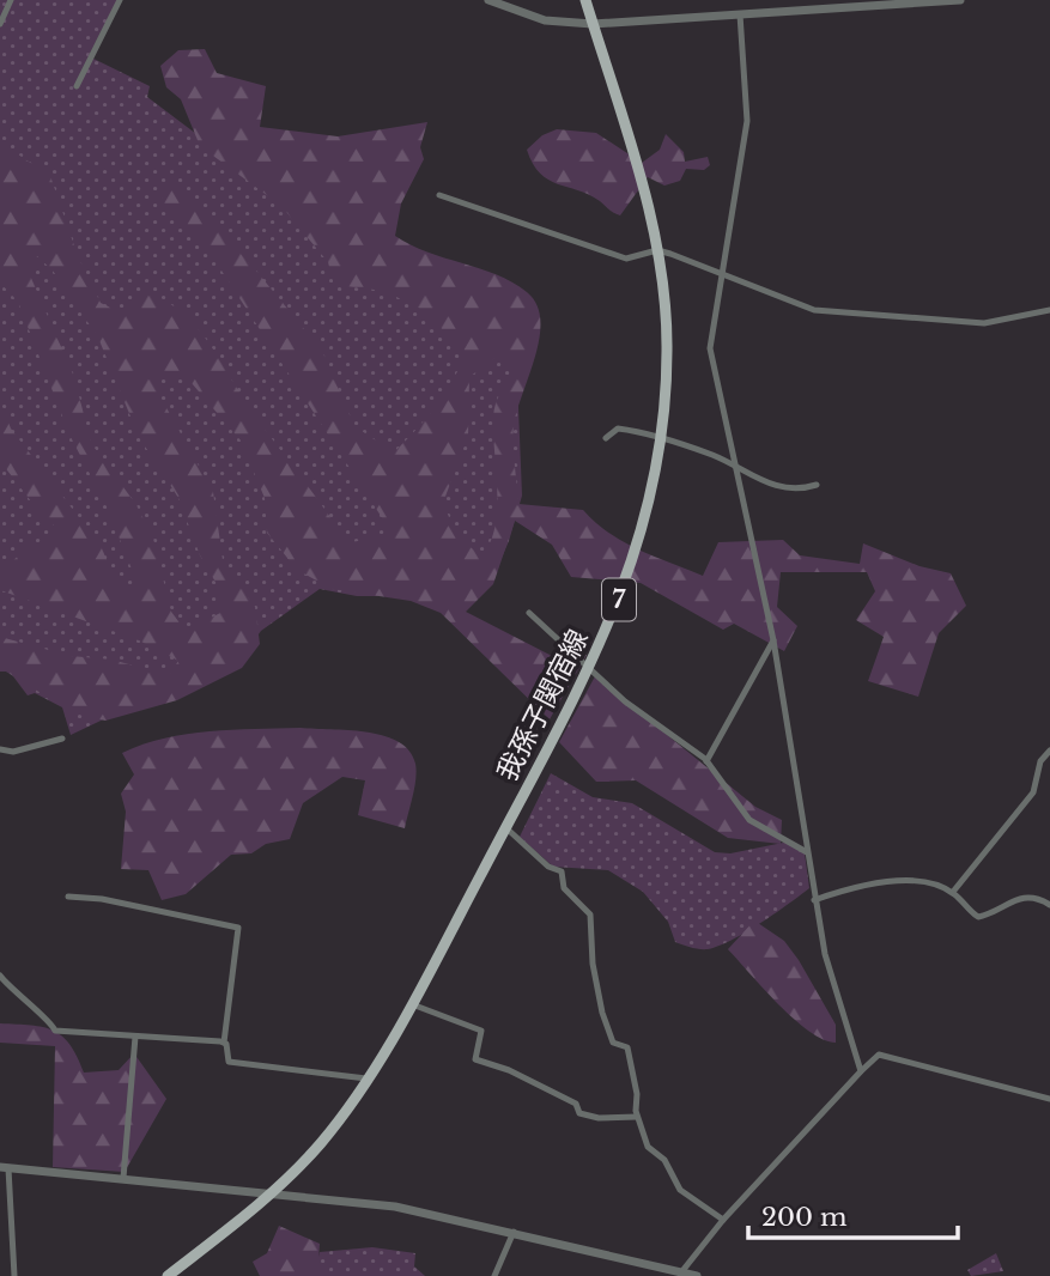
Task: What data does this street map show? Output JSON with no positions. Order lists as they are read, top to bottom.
{
  "streets": {
    "main road": ["7", "我孫子関宿線"]
  },
  "scale_bar": "200 m"
}
